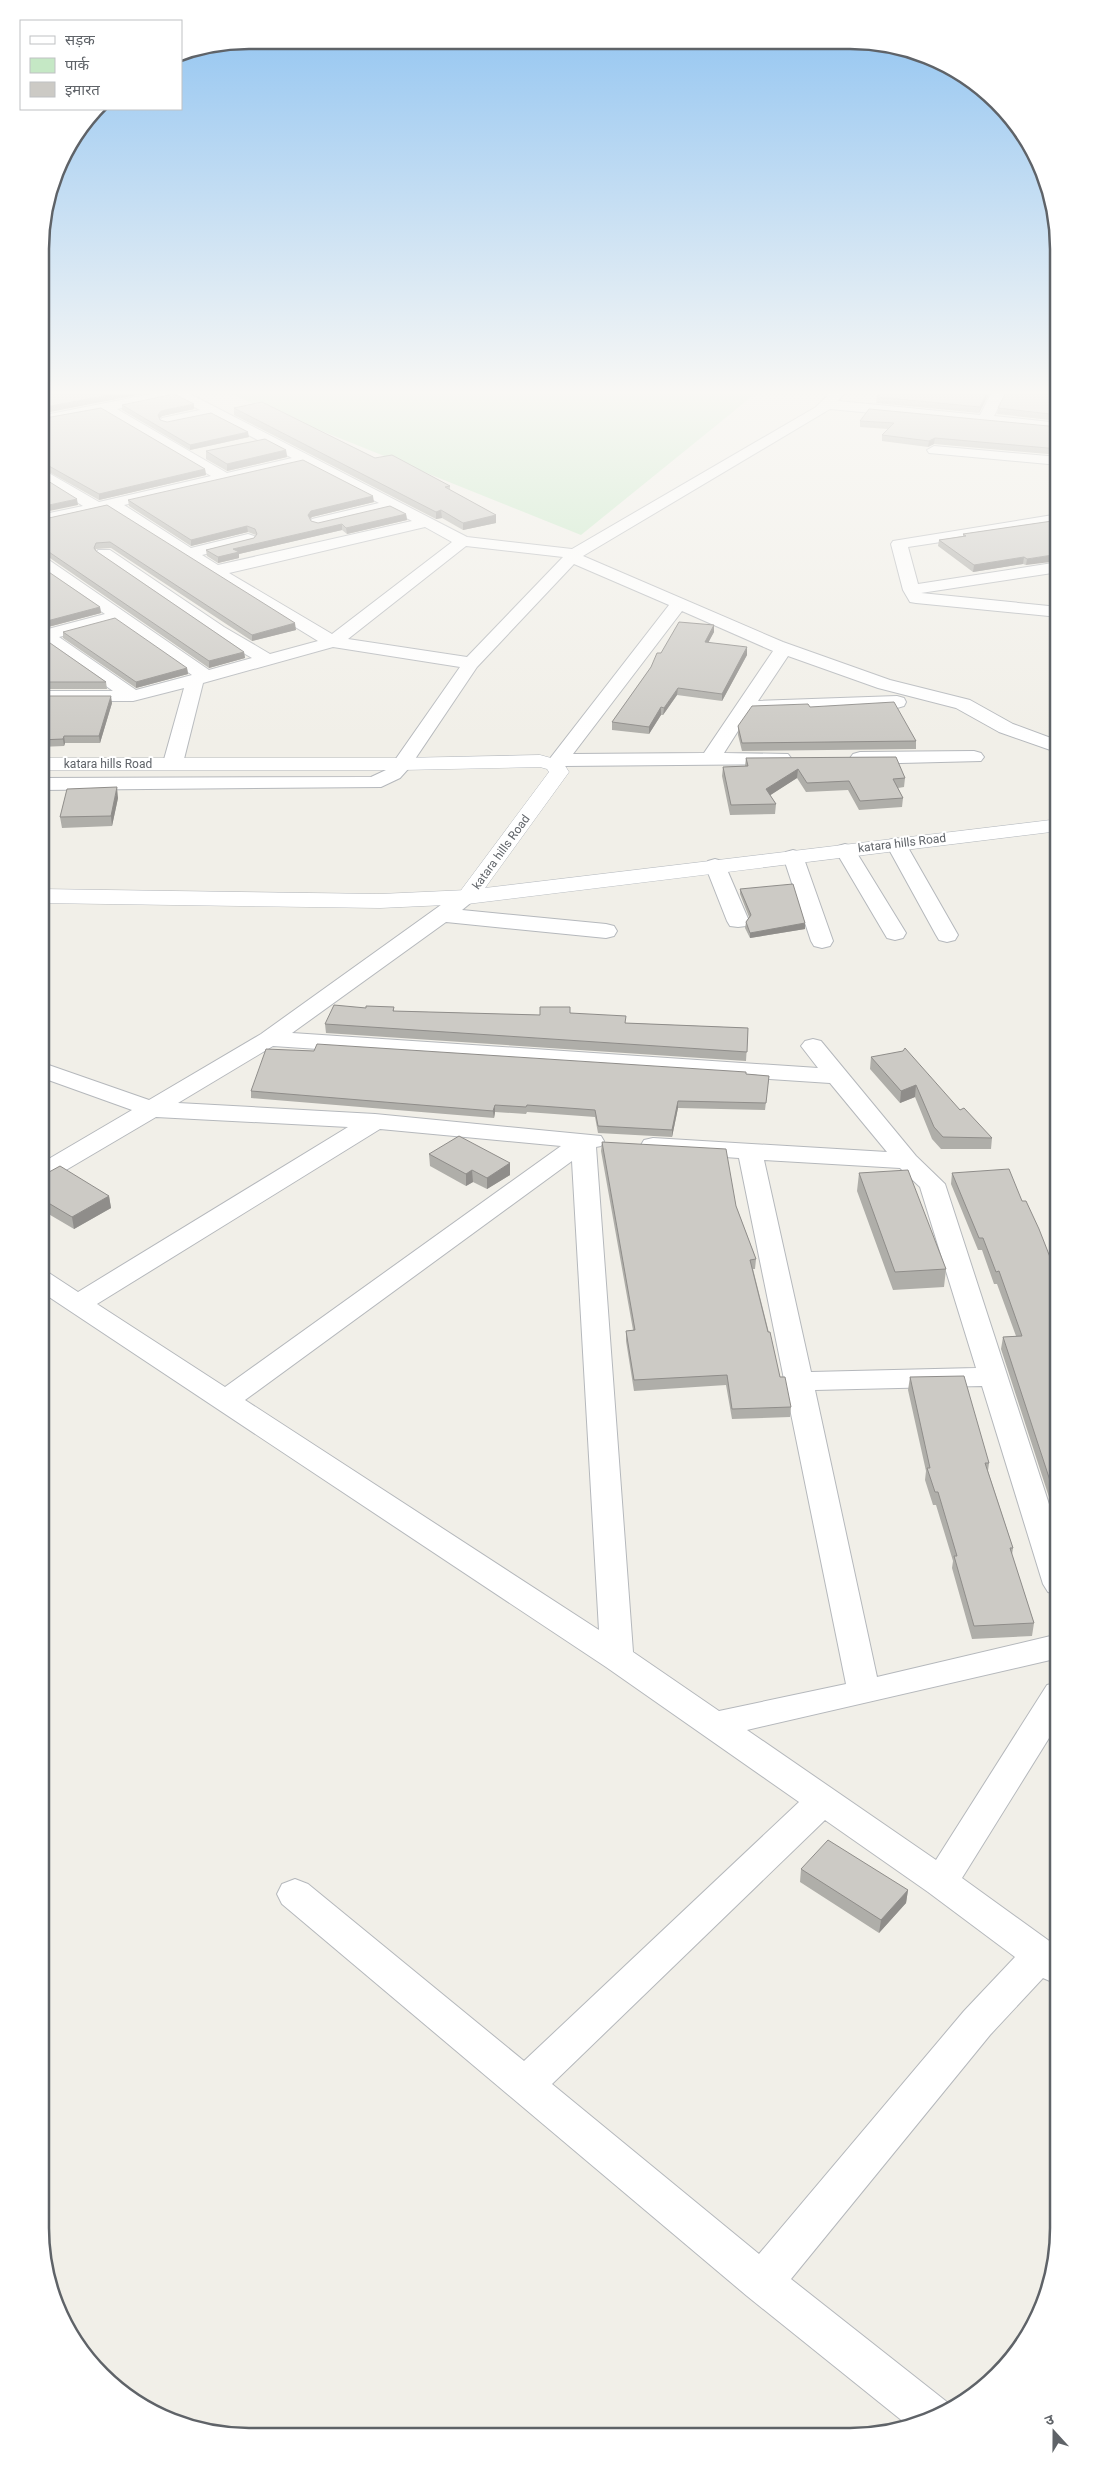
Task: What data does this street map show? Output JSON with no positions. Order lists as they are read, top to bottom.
{
  "streets": {
    "main road": ["katara hills Road"]
  },
  "legend": ["सड़क", "पार्क", "इमारत"],
  "north": "top"
}
